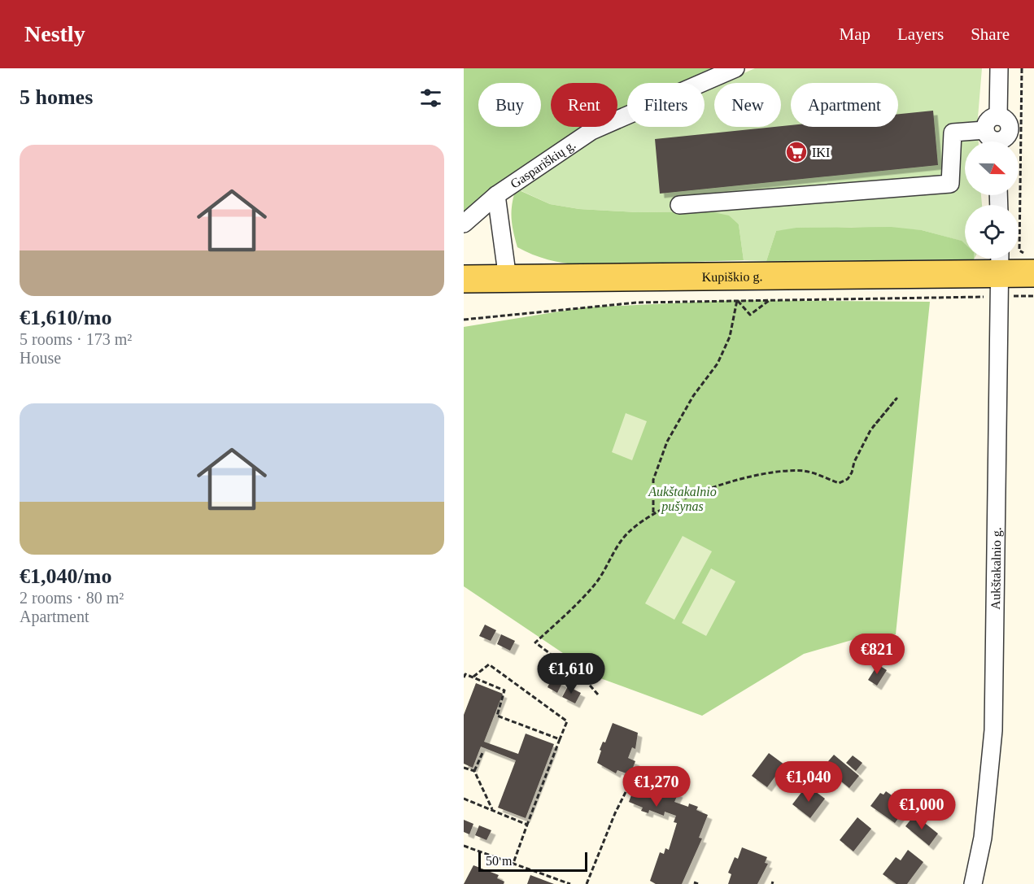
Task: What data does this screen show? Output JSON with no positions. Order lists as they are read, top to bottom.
{
  "streets": {
    "main road": ["Kupiškio g."],
    "street": ["Gaspariškių g.", "Aukštakalnio g."]
  },
  "crossings": [
    ["Kupiškio g.", "Aukštakalnio g."]
  ],
  "parks": ["Aukštakalnio pušynas"],
  "places": {
    "supermarket": ["IKI"]
  },
  "scale_bar": "50 m",
  "north": "right",
  "page": {
    "header": "Nestly",
    "nav": ["Map", "Layers", "Share"],
    "heading": "5 homes",
    "chip": [
      "Buy",
      "Rent",
      "Filters",
      "New",
      "Apartment"
    ],
    "list": [
      {
        "name": "€1,610/mo",
        "note": "5 rooms · 173 m² · House"
      },
      {
        "name": "€1,040/mo",
        "note": "2 rooms · 80 m² · Apartment"
      }
    ],
    "price": [
      "€821",
      "€1,610",
      "€1,040",
      "€1,270",
      "€1,000"
    ],
    "scale": "50 m"
  }
}
